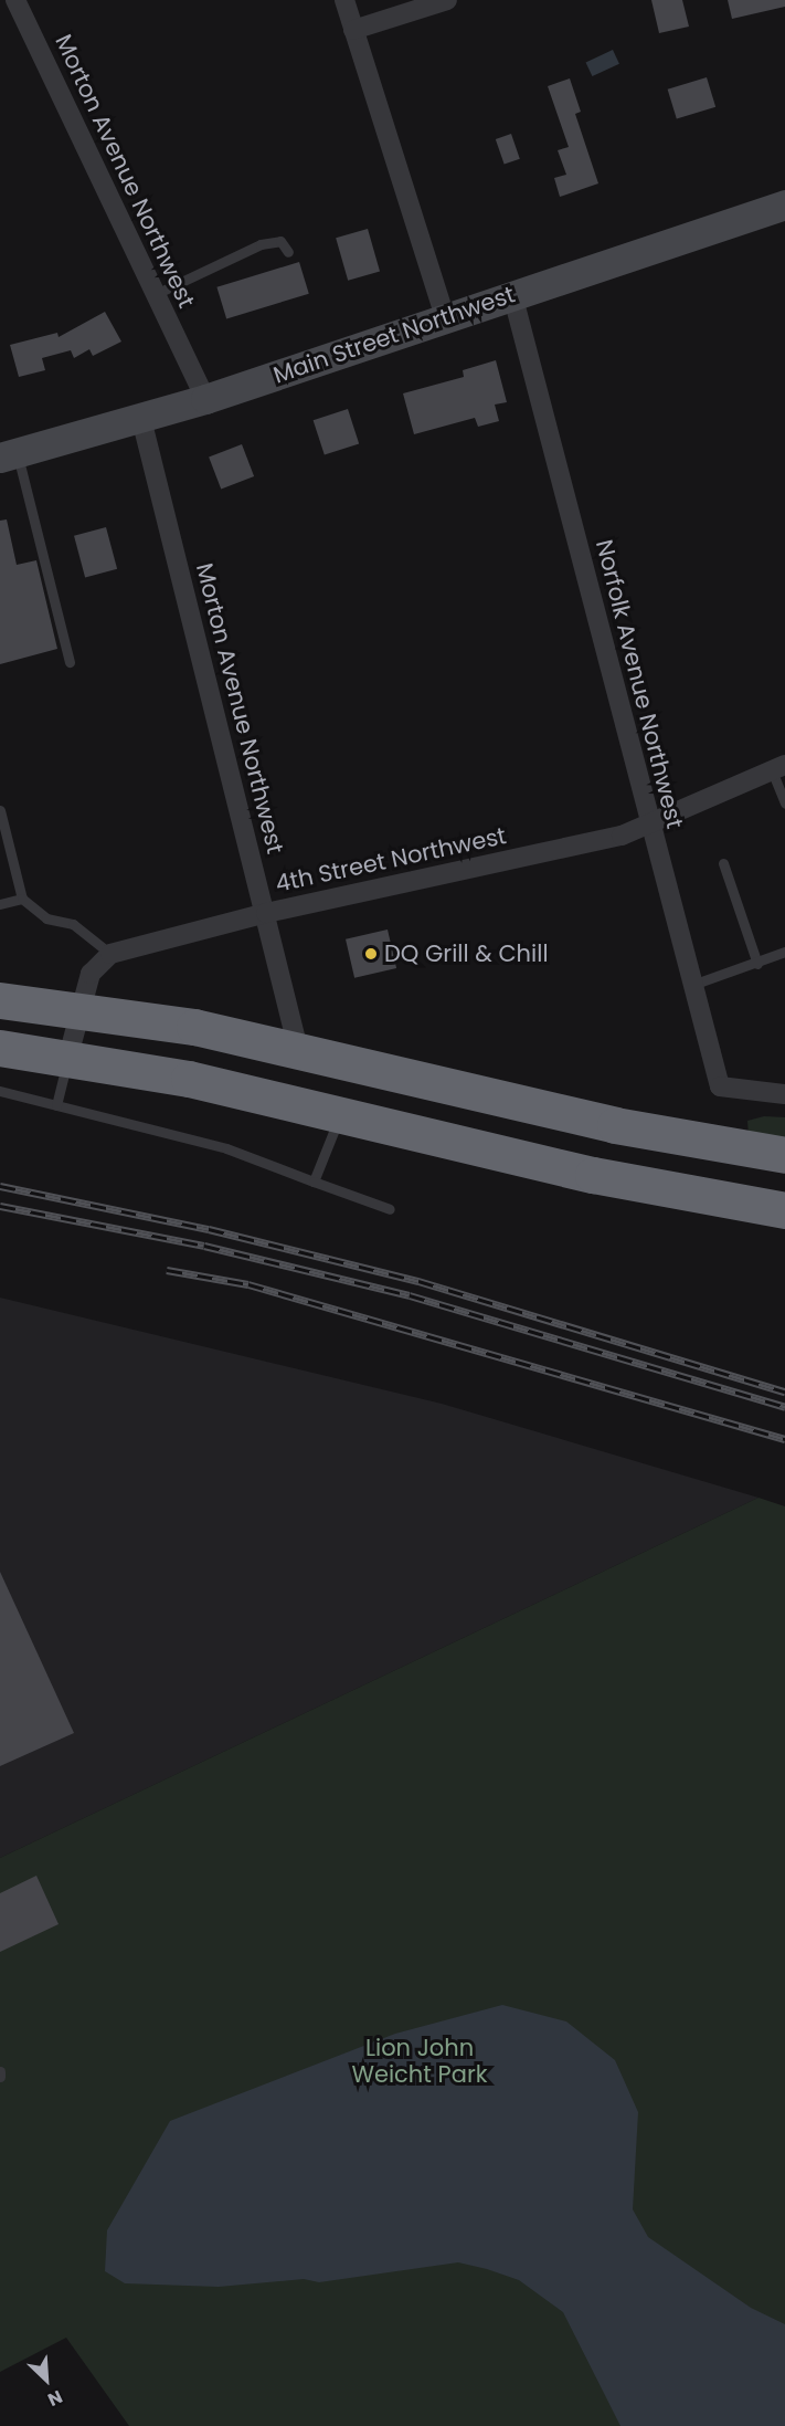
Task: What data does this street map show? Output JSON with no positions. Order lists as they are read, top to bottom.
{
  "streets": {
    "street": [
      "Morton Avenue Northwest",
      "Main Street Northwest",
      "Norfolk Avenue Northwest",
      "4th Street Northwest"
    ]
  },
  "crossings": [
    ["Morton Avenue Northwest", "Main Street Northwest"],
    ["Morton Avenue Northwest", "4th Street Northwest"],
    ["Main Street Northwest", "Norfolk Avenue Northwest"],
    ["Norfolk Avenue Northwest", "4th Street Northwest"]
  ],
  "parks": ["Lion John Weicht Park"],
  "places": ["DQ Grill & Chill"],
  "north": "bottom right"
}
